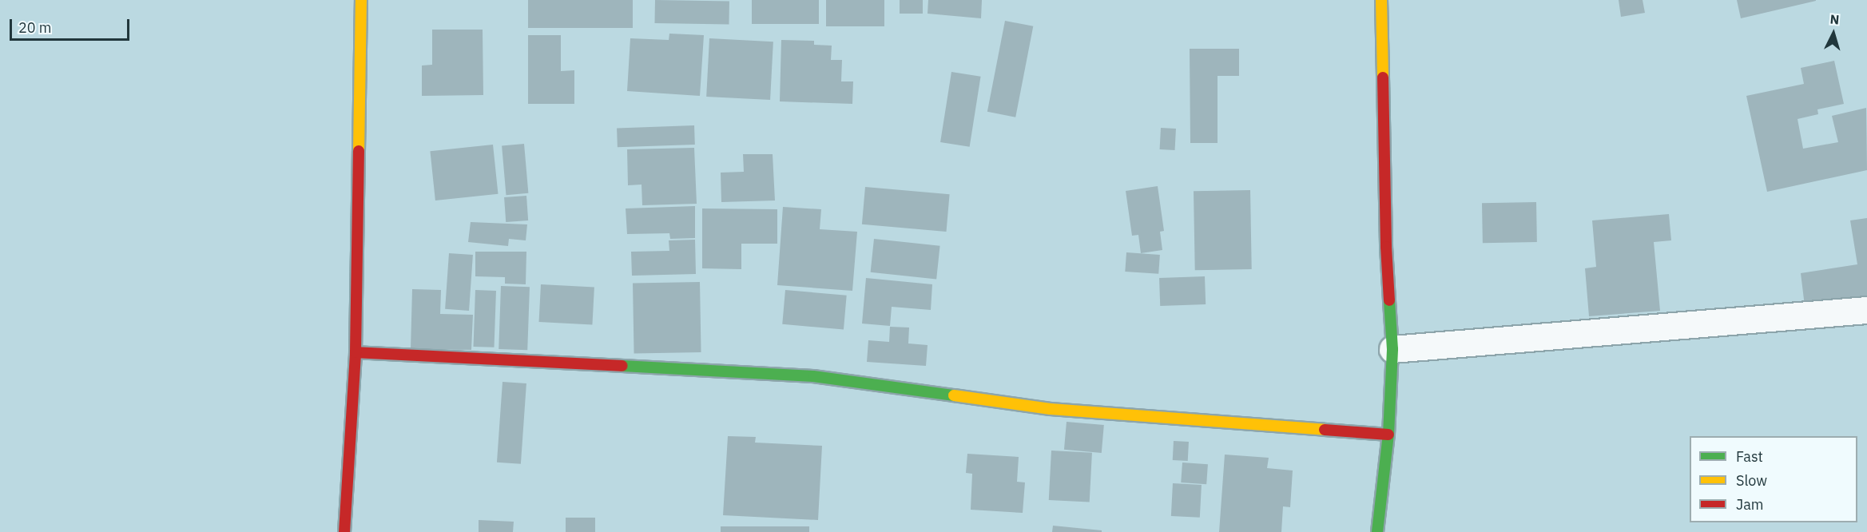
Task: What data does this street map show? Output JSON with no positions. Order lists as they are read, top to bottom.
{
  "legend": ["Fast", "Slow", "Jam"],
  "scale_bar": "20 m",
  "north": "top"
}
